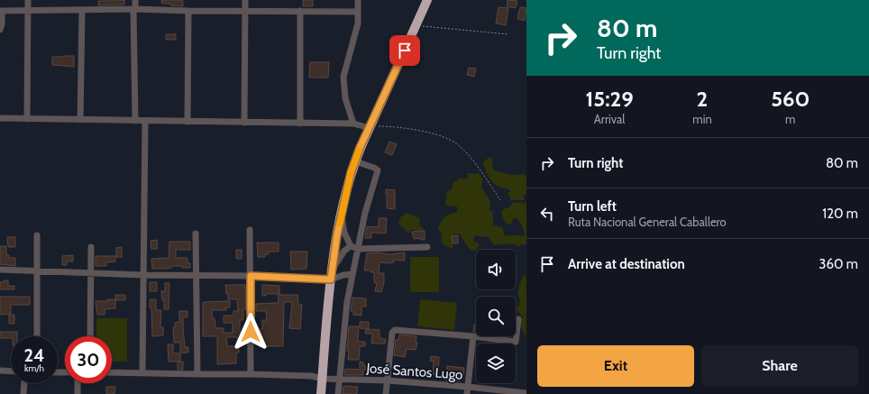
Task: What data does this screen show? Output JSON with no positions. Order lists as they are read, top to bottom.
{
  "streets": {
    "street": ["José Santos Lugo"]
  },
  "page": {
    "turn": ["80 m", "Turn right"],
    "eta": [
      "15:29",
      "Arrival",
      "2",
      "min",
      "560",
      "m"
    ],
    "list": [
      {
        "name": "Turn right",
        "value": "80 m"
      },
      {
        "name": "Turn left",
        "note": "Ruta Nacional General Caballero",
        "value": "120 m"
      },
      {
        "name": "Arrive at destination",
        "value": "360 m"
      }
    ],
    "speed": "24 km/h",
    "limit": "30",
    "buttons": ["Exit", "Share"]
  }
}
